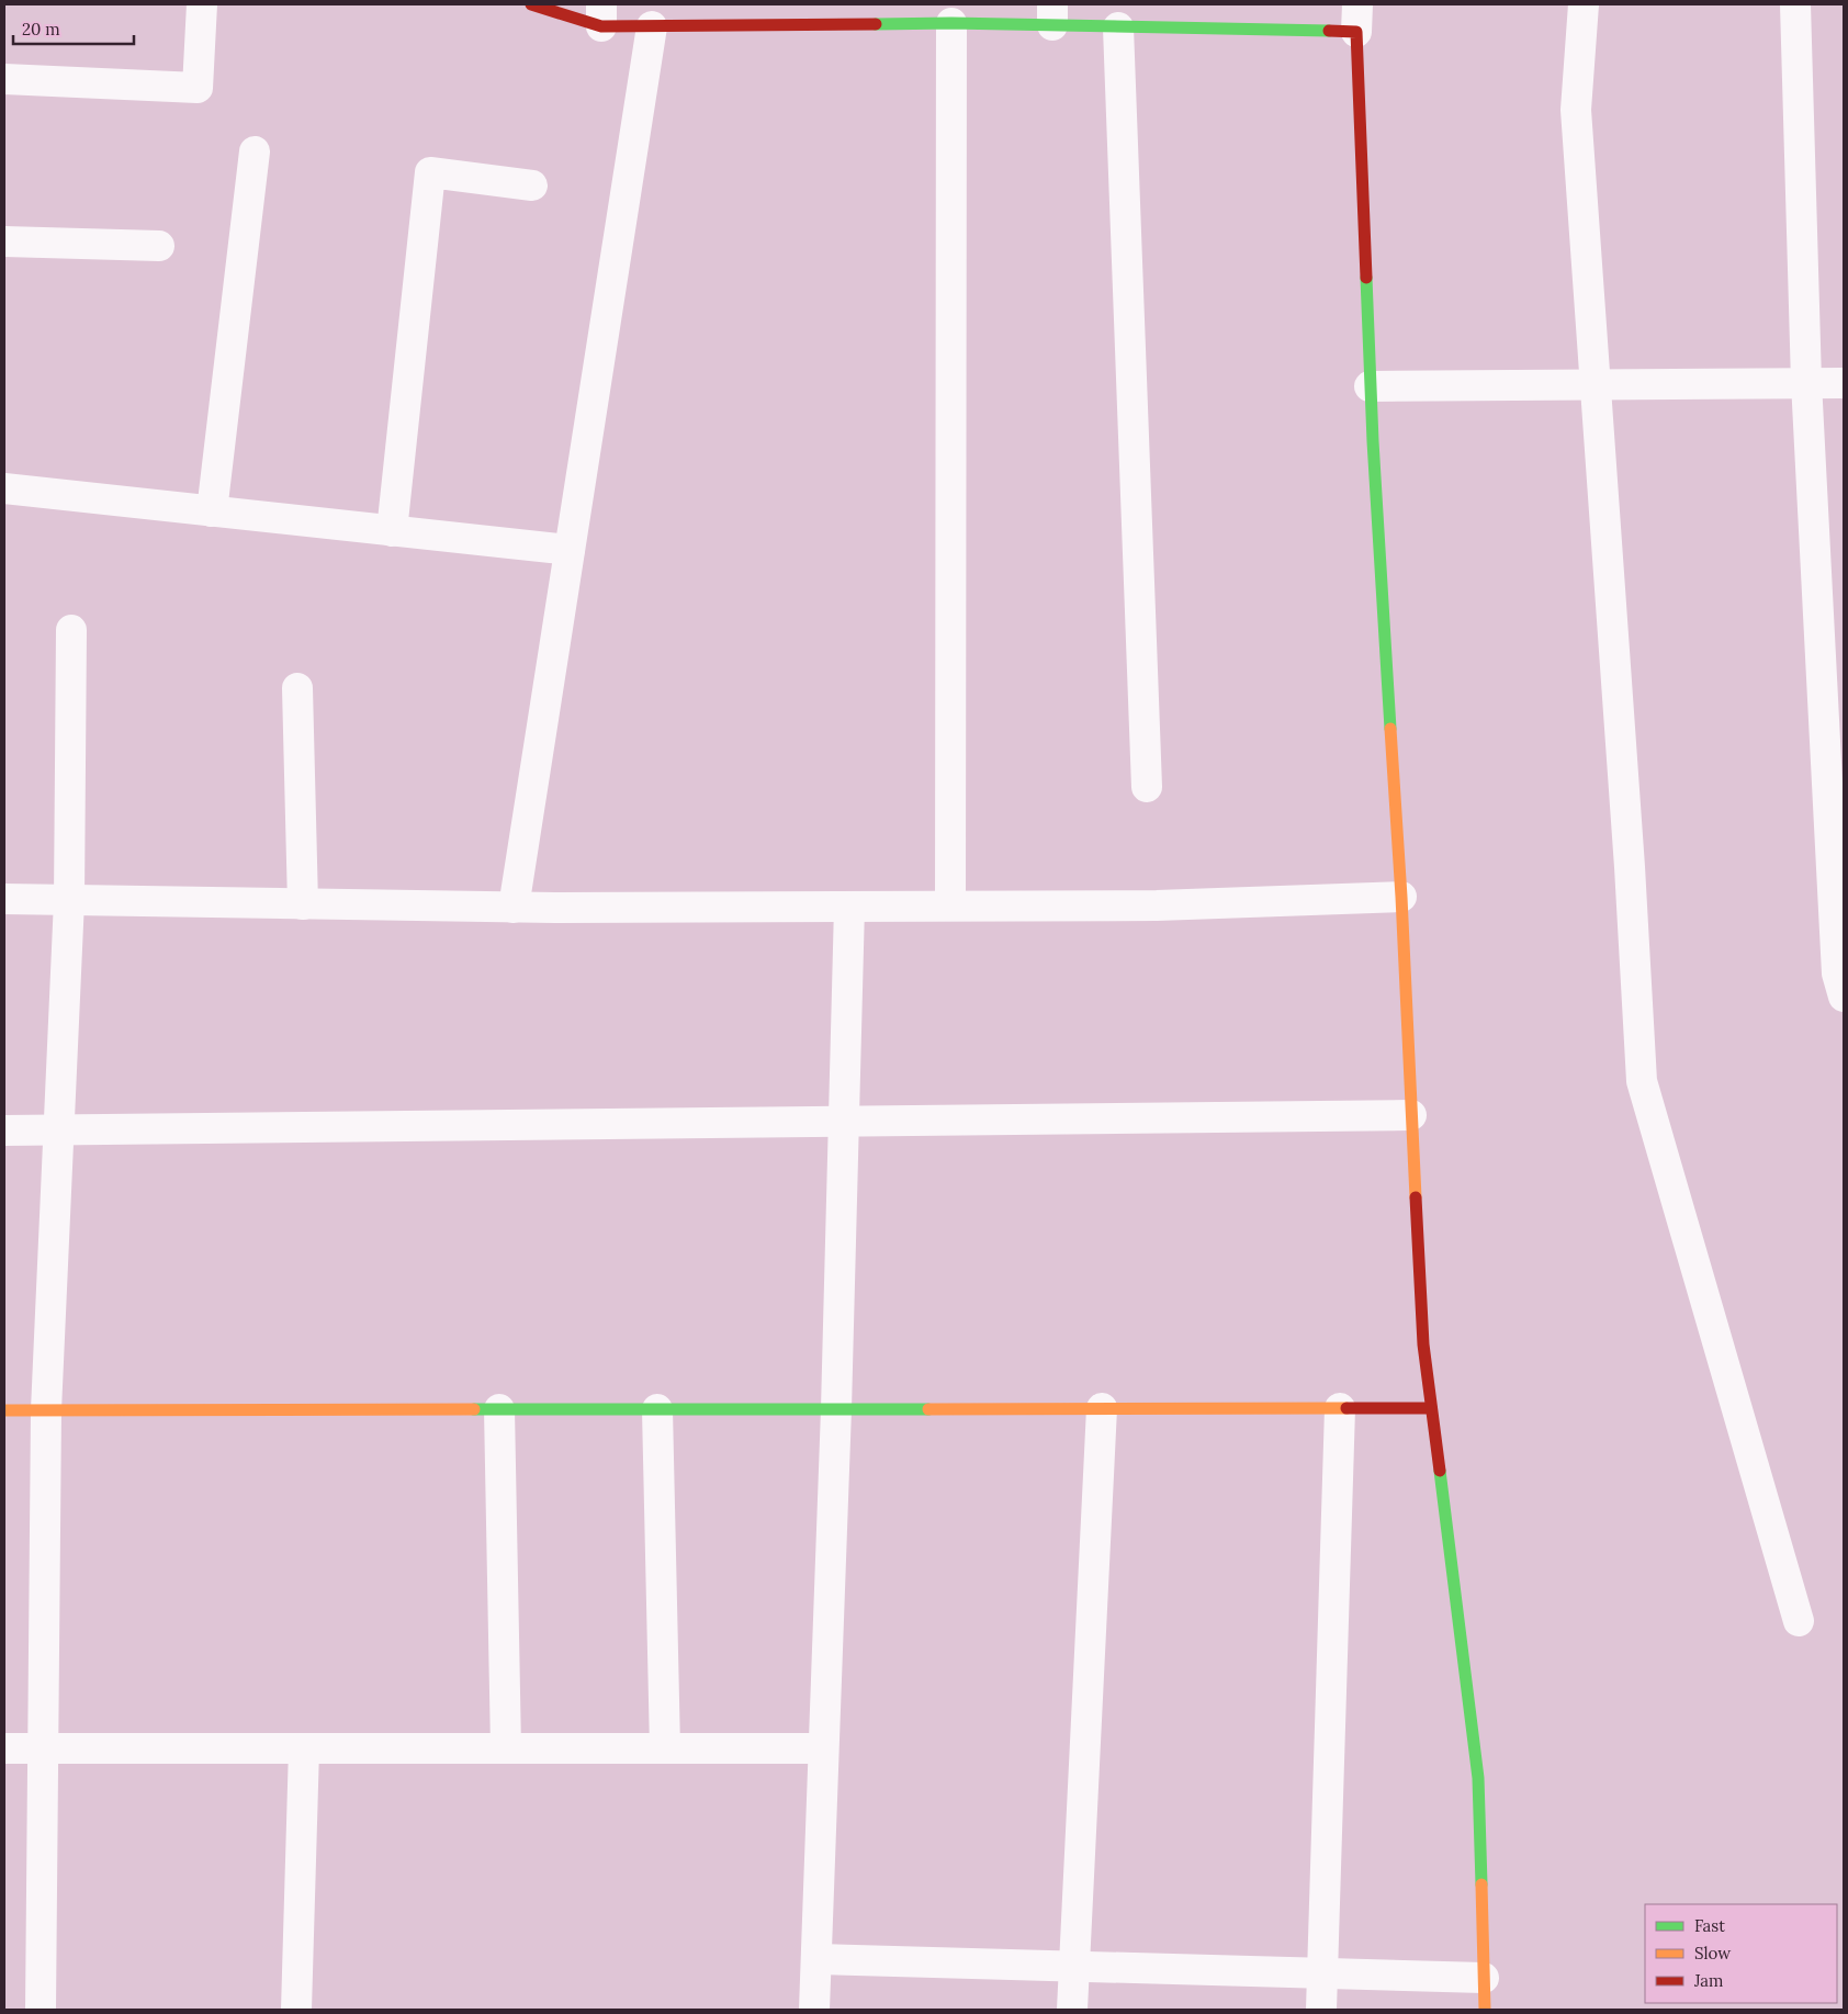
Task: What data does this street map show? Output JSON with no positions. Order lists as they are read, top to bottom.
{
  "legend": ["Fast", "Slow", "Jam"],
  "scale_bar": "20 m"
}
